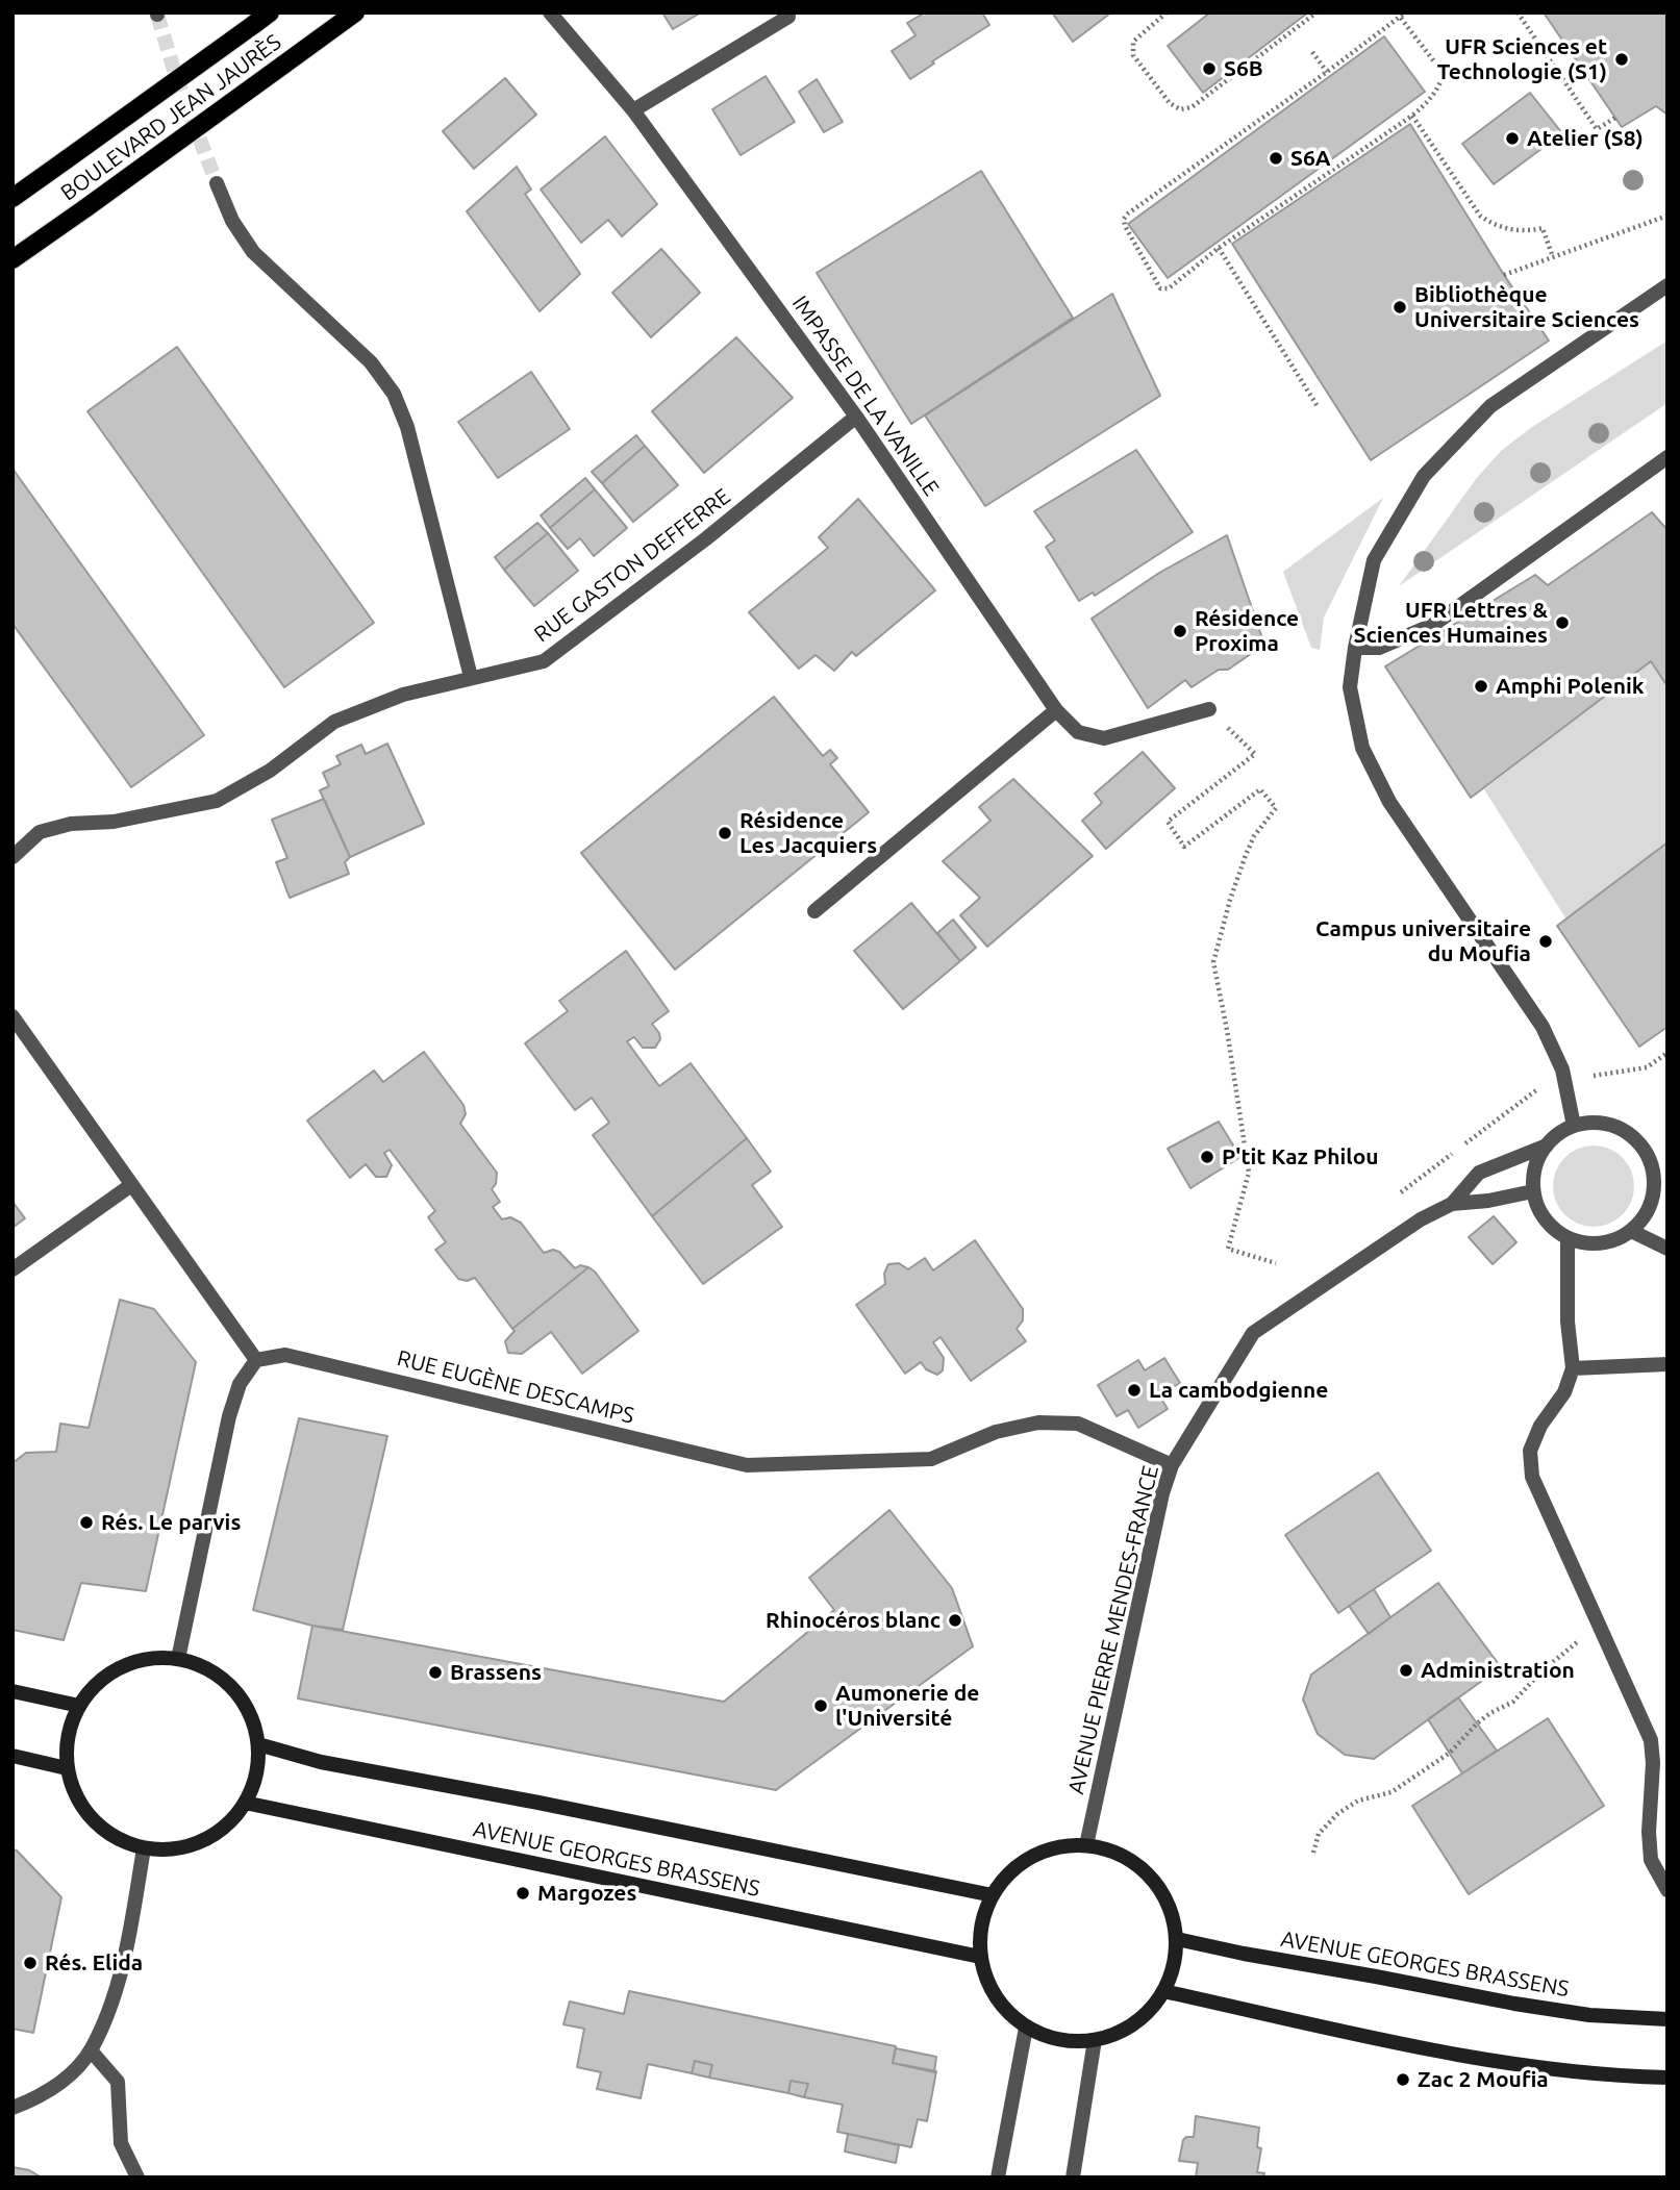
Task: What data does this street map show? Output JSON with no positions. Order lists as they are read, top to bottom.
{
  "streets": {
    "main road": ["BOULEVARD JEAN JAURÈS"],
    "street": [
      "IMPASSE DE LA VANILLE",
      "RUE GASTON DEFFERRE",
      "RUE EUGÈNE DESCAMPS",
      "AVENUE PIERRE MENDES-FRANCE",
      "AVENUE GEORGES BRASSENS"
    ]
  },
  "crossings": [
    ["IMPASSE DE LA VANILLE", "RUE GASTON DEFFERRE"],
    ["RUE EUGÈNE DESCAMPS", "AVENUE PIERRE MENDES-FRANCE"],
    ["AVENUE PIERRE MENDES-FRANCE", "AVENUE GEORGES BRASSENS"]
  ],
  "places": [
    "UFR Sciences et Technologie (S1)",
    "S6B",
    "Atelier (S8)",
    "S6A",
    "Bibliothèque Universitaire Sciences",
    "UFR Lettres & Sciences Humaines",
    "Résidence Proxima",
    "Amphi Polenik",
    "Résidence Les Jacquiers",
    "Campus universitaire du Moufia",
    "P'tit Kaz Philou",
    "La cambodgienne",
    "Rés. Le parvis",
    "Rhinocéros blanc",
    "Administration",
    "Brassens",
    "Aumonerie de l'Université",
    "Margozes",
    "Rés. Elida",
    "Zac 2 Moufia"
  ]
}
